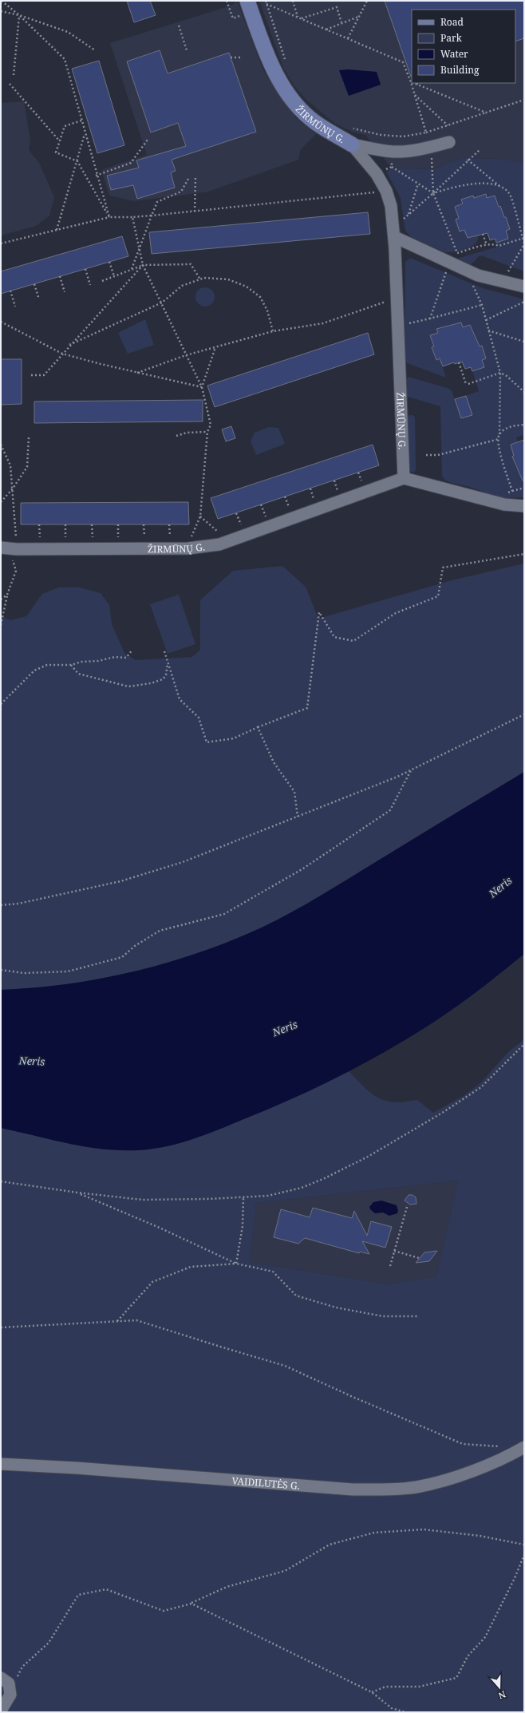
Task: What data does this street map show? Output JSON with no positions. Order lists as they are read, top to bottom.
{
  "streets": {
    "main road": ["ŽIRMŪNŲ G."],
    "street": ["VAIDILUTĖS G."]
  },
  "water": ["Neris"],
  "legend": [
    "Road",
    "Park",
    "Water",
    "Building"
  ],
  "north": "bottom"
}
